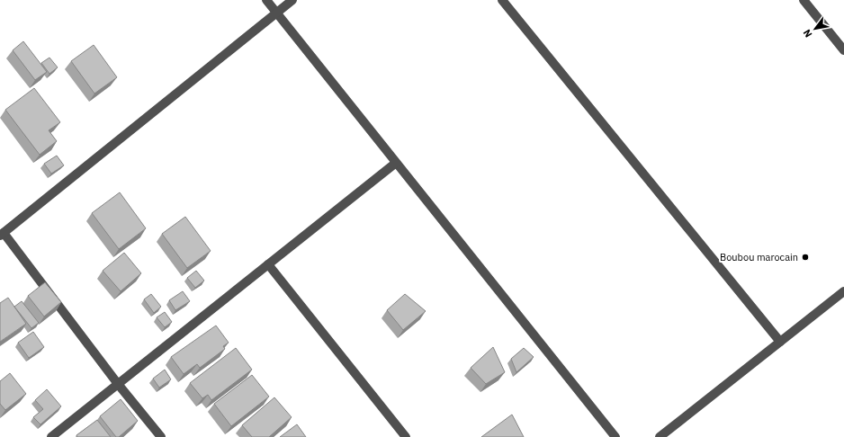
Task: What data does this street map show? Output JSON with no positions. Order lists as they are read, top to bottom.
{
  "places": ["Boubou marocain"],
  "north": "bottom left"
}
